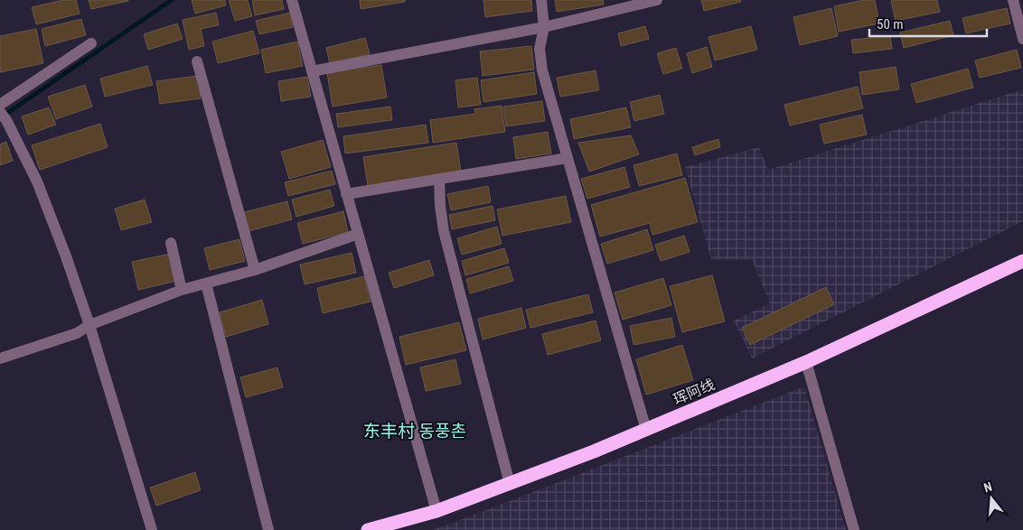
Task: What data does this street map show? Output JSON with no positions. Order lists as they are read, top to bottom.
{
  "streets": {
    "highway": ["珲阿线"]
  },
  "districts": ["东丰村 동풍촌"],
  "scale_bar": "50 m",
  "north": "top"
}
